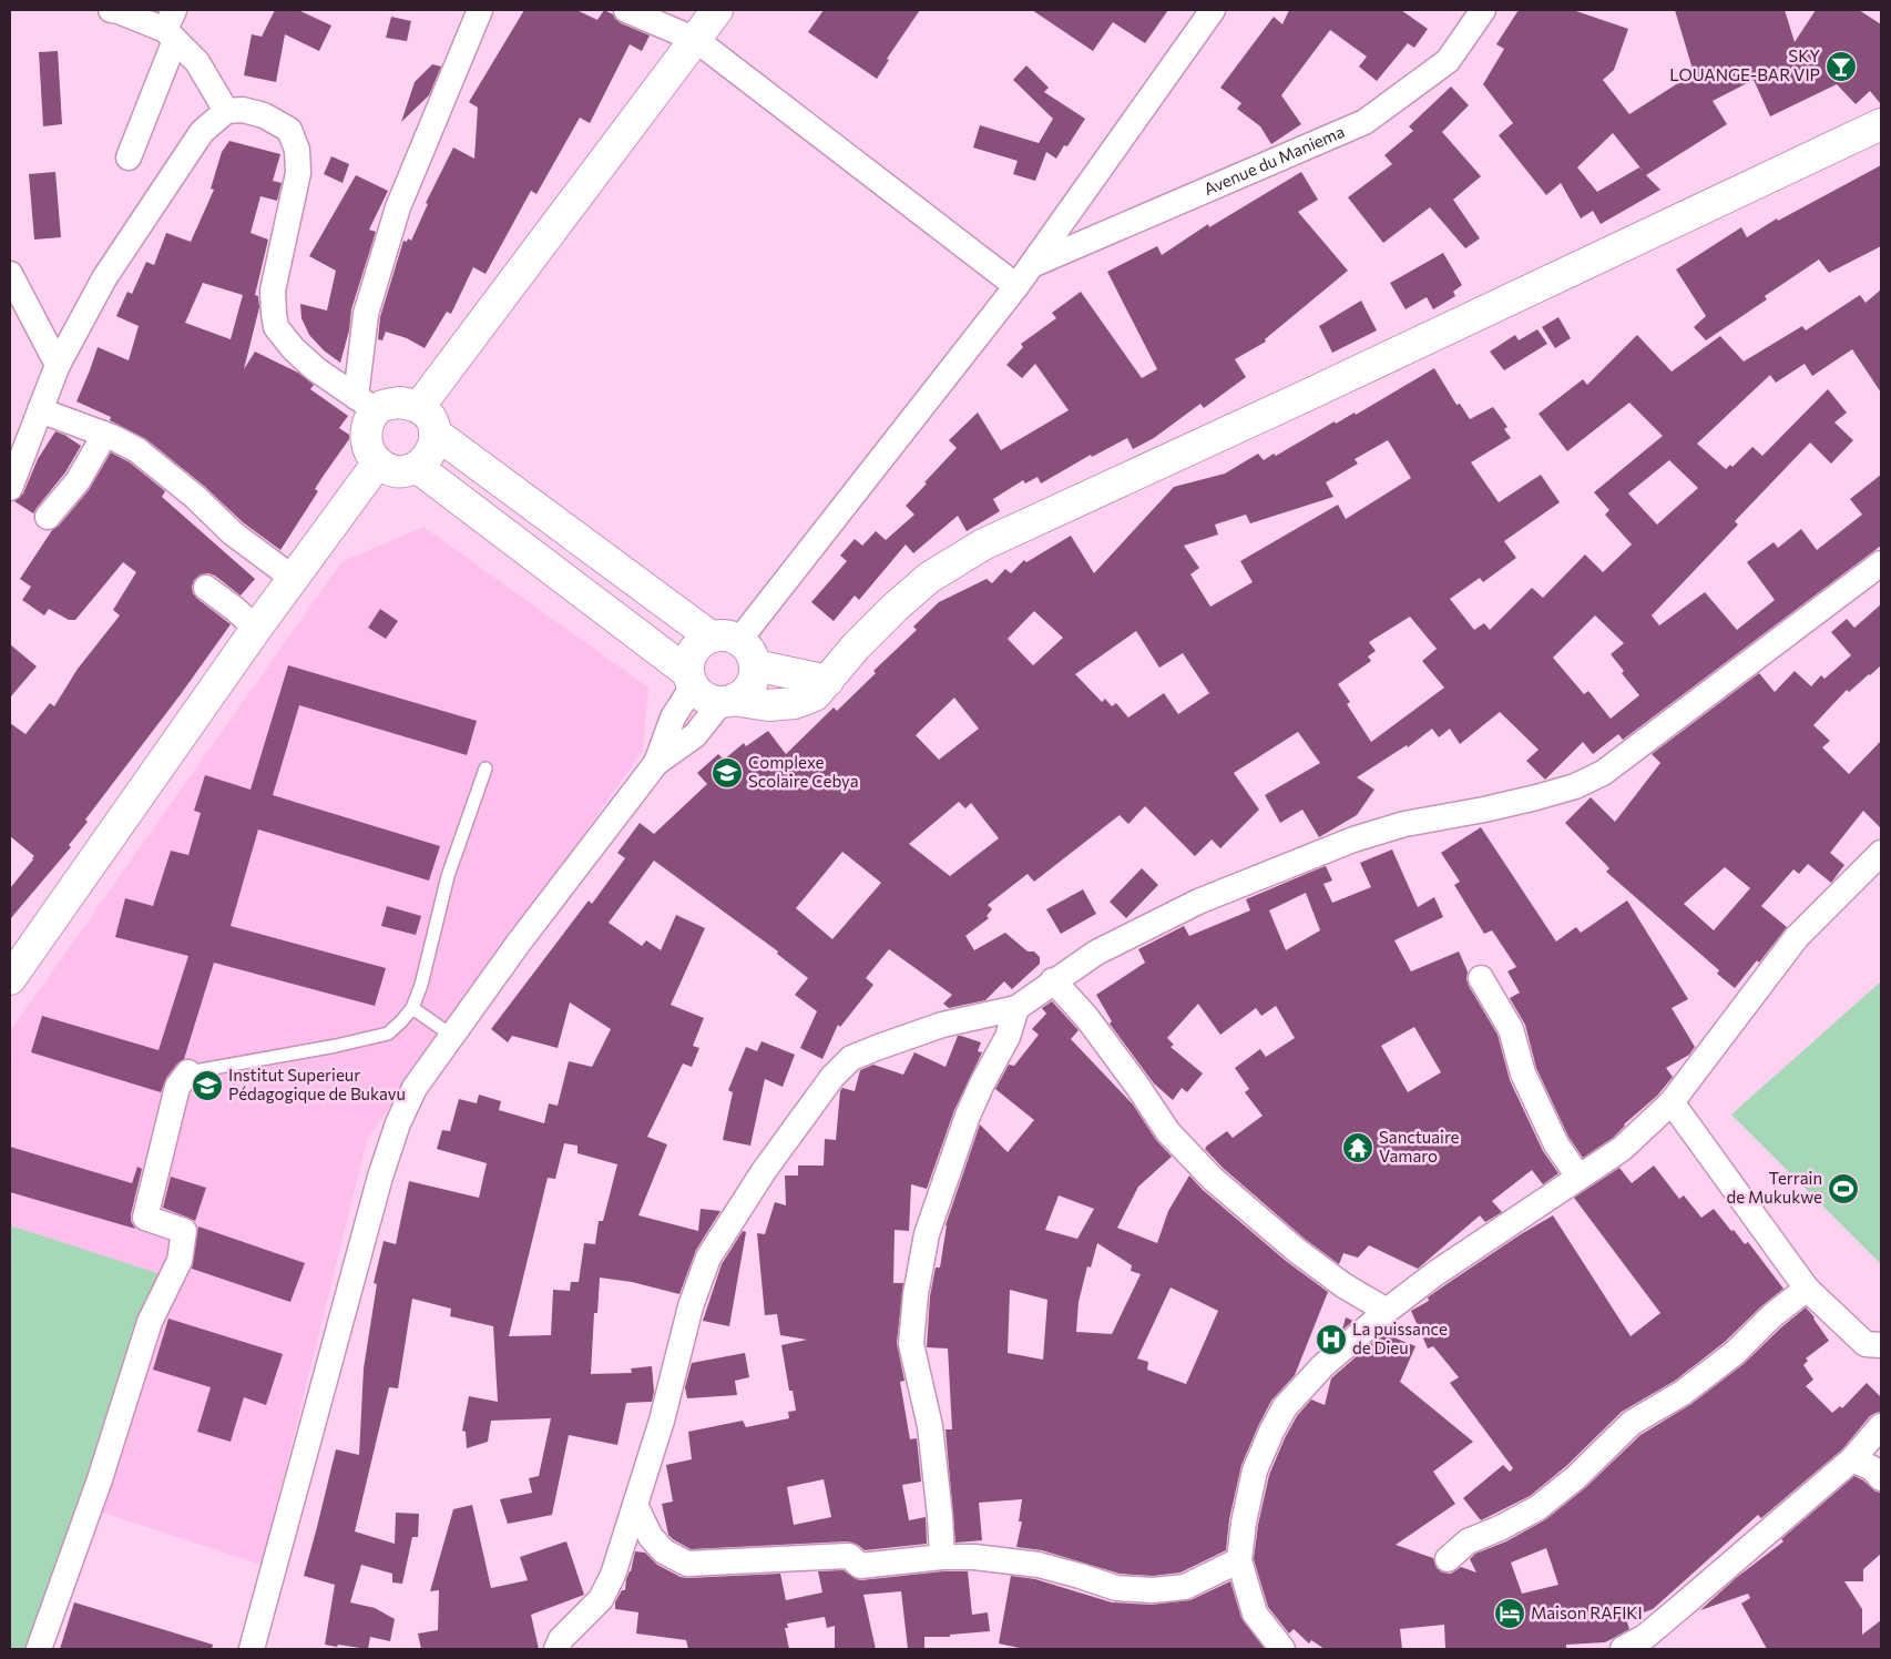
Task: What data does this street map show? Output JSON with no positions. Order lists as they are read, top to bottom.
{
  "streets": {
    "street": ["Avenue du Maniema"]
  },
  "places": {
    "bar": ["SKY LOUANGE-BAR VIP"],
    "school or university": ["Complexe Scolaire Cebya", "Institut Superieur Pédagogique de Bukavu"],
    "temple": ["Sanctuaire Vamaro"],
    "sports": ["Terrain de Mukukwe"],
    "hospital": ["La puissance de Dieu"],
    "hotel": ["Maison RAFIKI"]
  }
}
